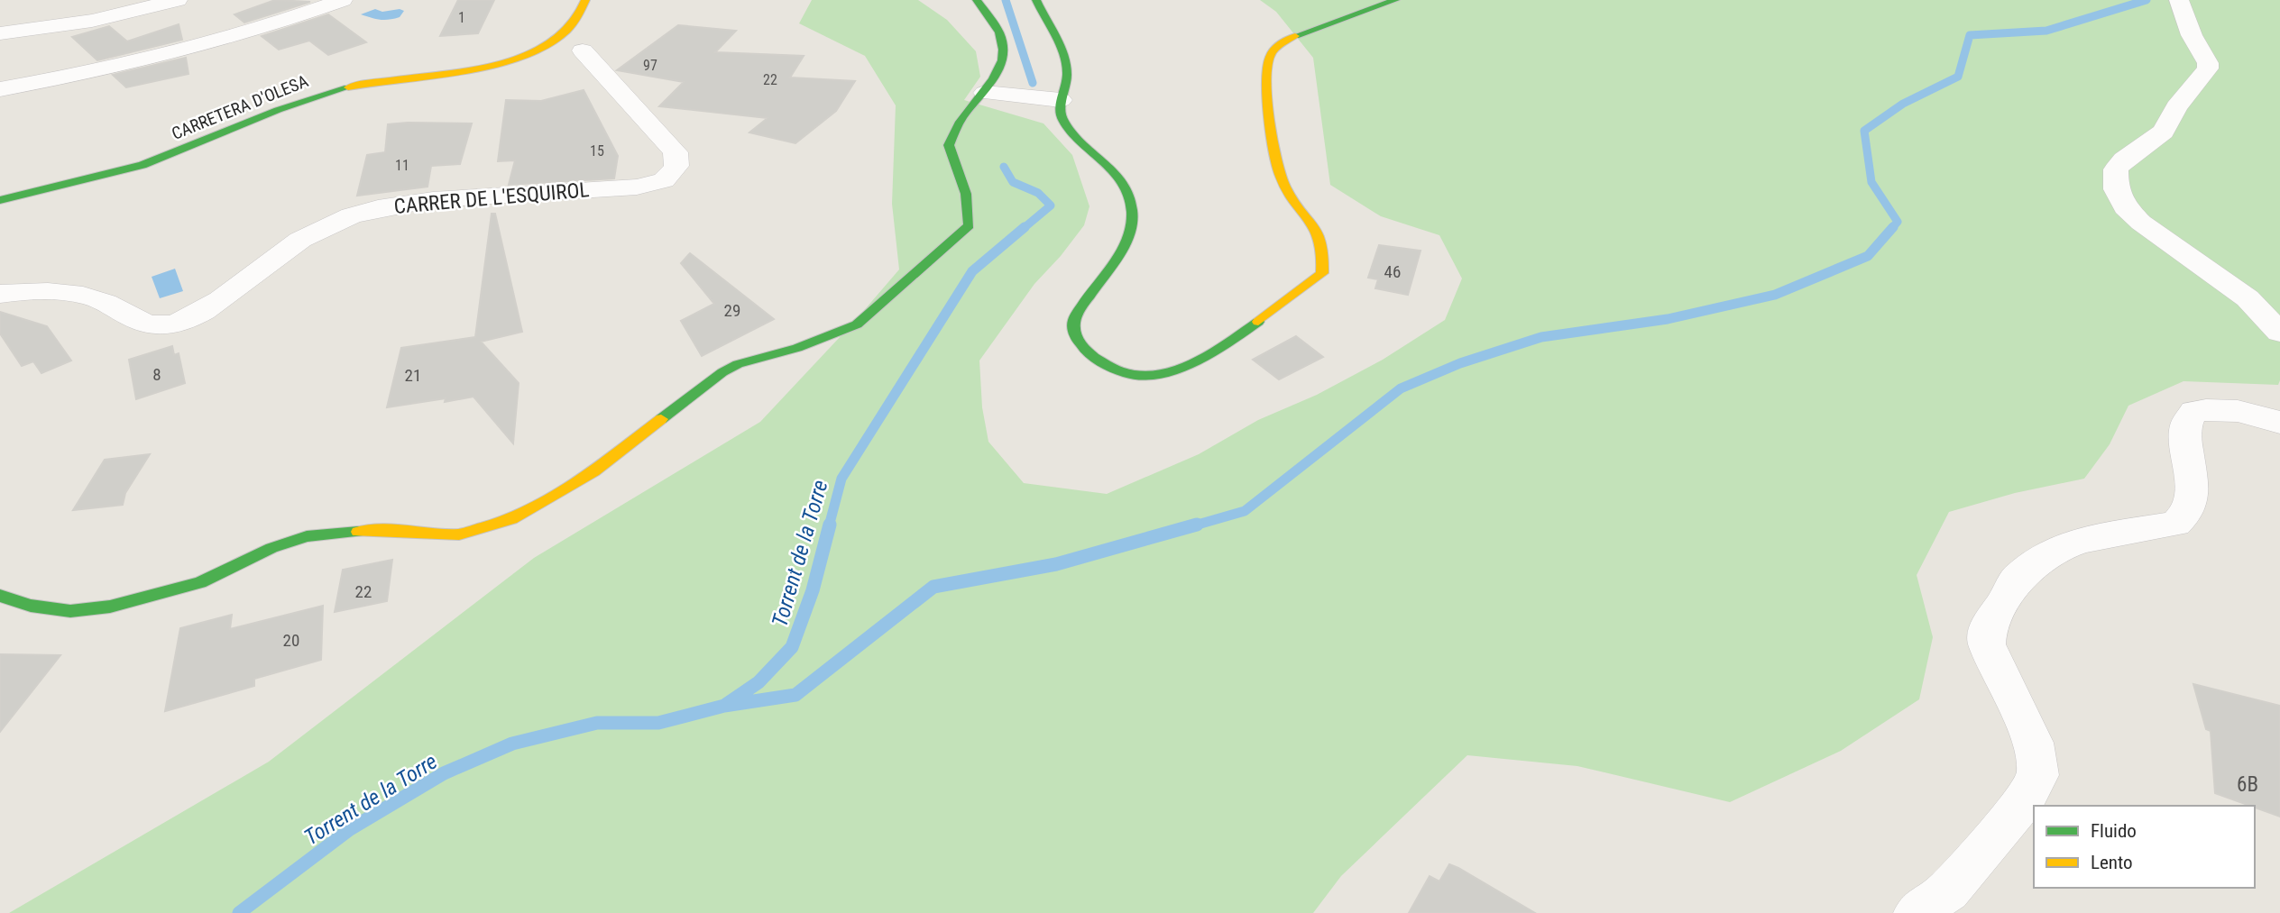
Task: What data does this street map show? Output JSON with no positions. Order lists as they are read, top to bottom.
{
  "streets": {
    "street": ["CARRETERA D'OLESA", "CARRER DE L'ESQUIROL"]
  },
  "water": ["Torrent de la Torre"],
  "house_numbers": [
    "1",
    "97",
    "22",
    "15",
    "11",
    "46",
    "29",
    "8",
    "21",
    "22",
    "20",
    "6B"
  ],
  "legend": ["Fluido", "Lento"]
}
